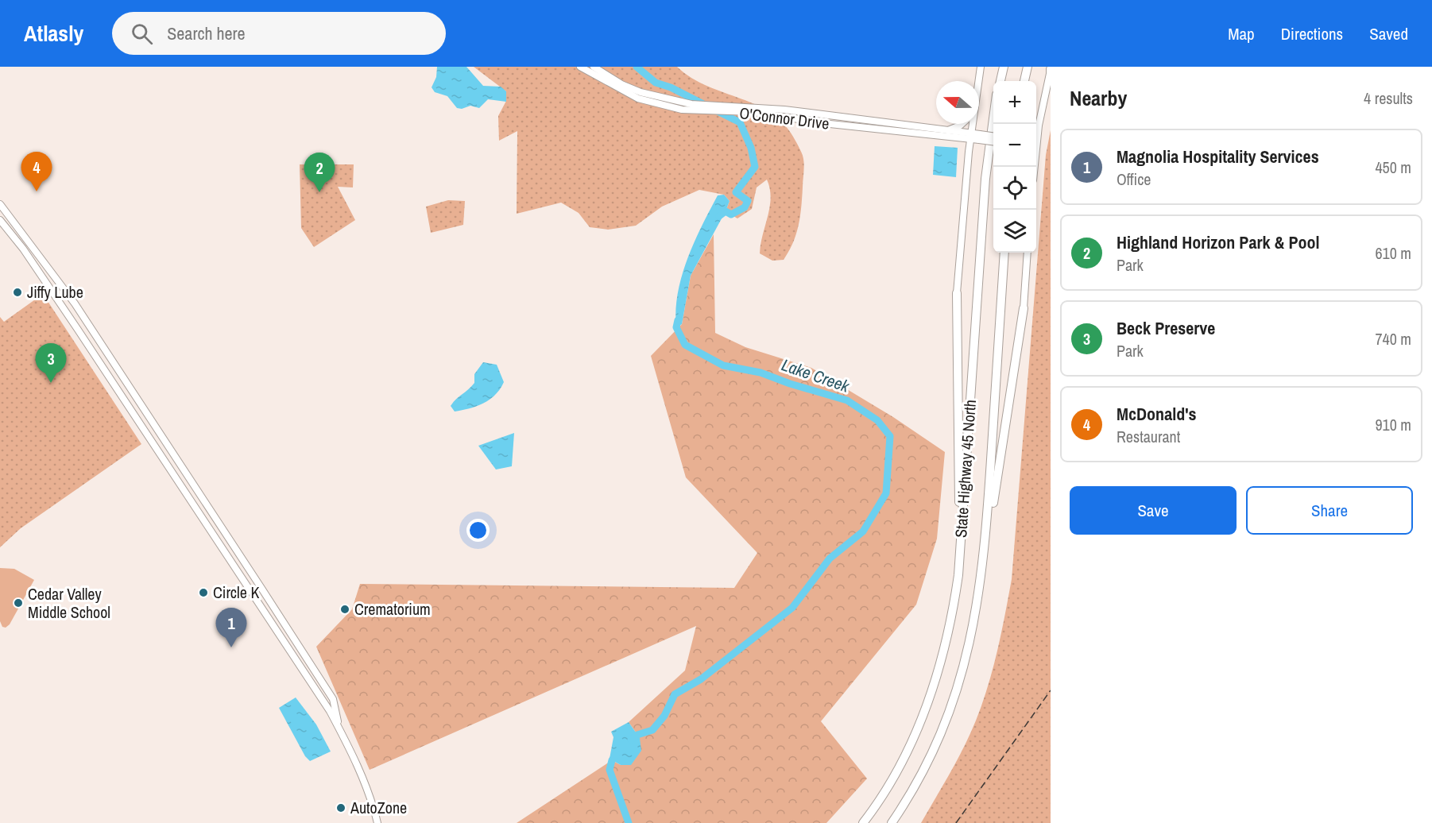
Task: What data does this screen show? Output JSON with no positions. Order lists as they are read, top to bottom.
{
  "streets": {
    "highway": ["State Highway 45 North"],
    "main road": ["O'Connor Drive"]
  },
  "water": ["Lake Creek"],
  "places": [
    "Jiffy Lube",
    "Circle K",
    "Cedar Valley Middle School",
    "Crematorium",
    "AutoZone"
  ],
  "north": "left",
  "page": {
    "header": "Atlasly",
    "search": "Search here",
    "nav": ["Map", "Directions", "Saved"],
    "heading": ["Nearby", "4 results"],
    "map_buttons": ["+", "−"],
    "list": [
      {
        "mark": "1",
        "name": "Magnolia Hospitality Services",
        "note": "Office",
        "value": "450 m"
      },
      {
        "mark": "2",
        "name": "Highland Horizon Park & Pool",
        "note": "Park",
        "value": "610 m"
      },
      {
        "mark": "3",
        "name": "Beck Preserve",
        "note": "Park",
        "value": "740 m"
      },
      {
        "mark": "4",
        "name": "McDonald's",
        "note": "Restaurant",
        "value": "910 m"
      }
    ],
    "pins": [
      "4",
      "2",
      "3",
      "1"
    ],
    "buttons": ["Save", "Share"]
  }
}
